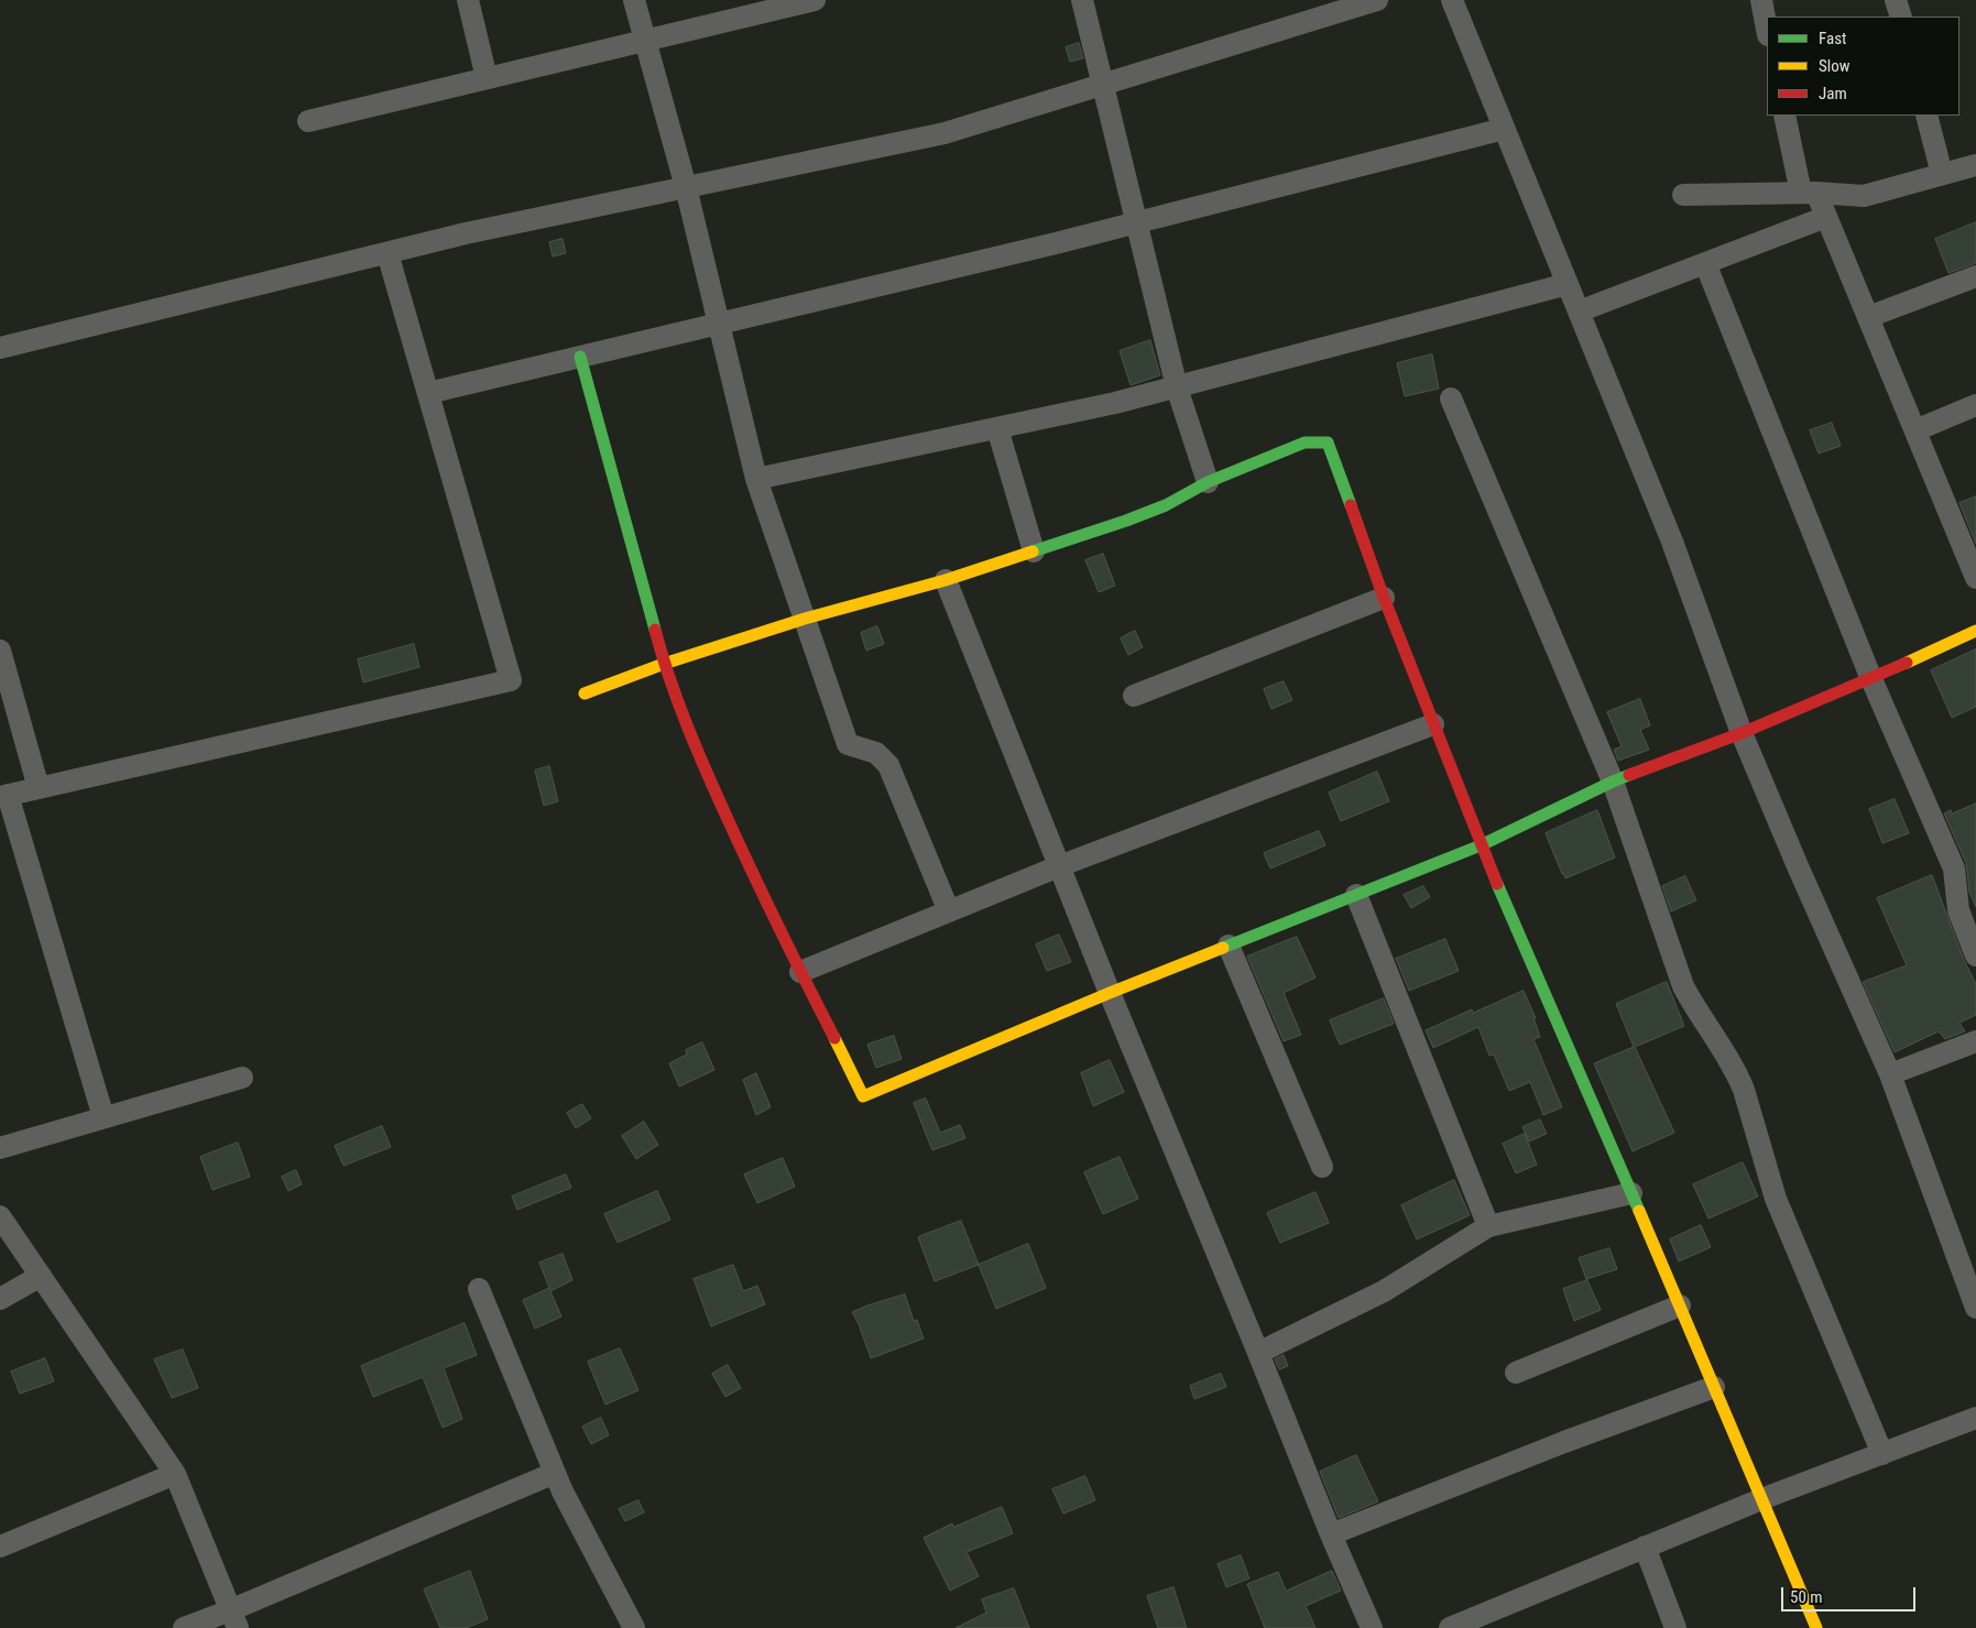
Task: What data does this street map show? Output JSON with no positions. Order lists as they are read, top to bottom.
{
  "legend": ["Fast", "Slow", "Jam"],
  "scale_bar": "50 m"
}
